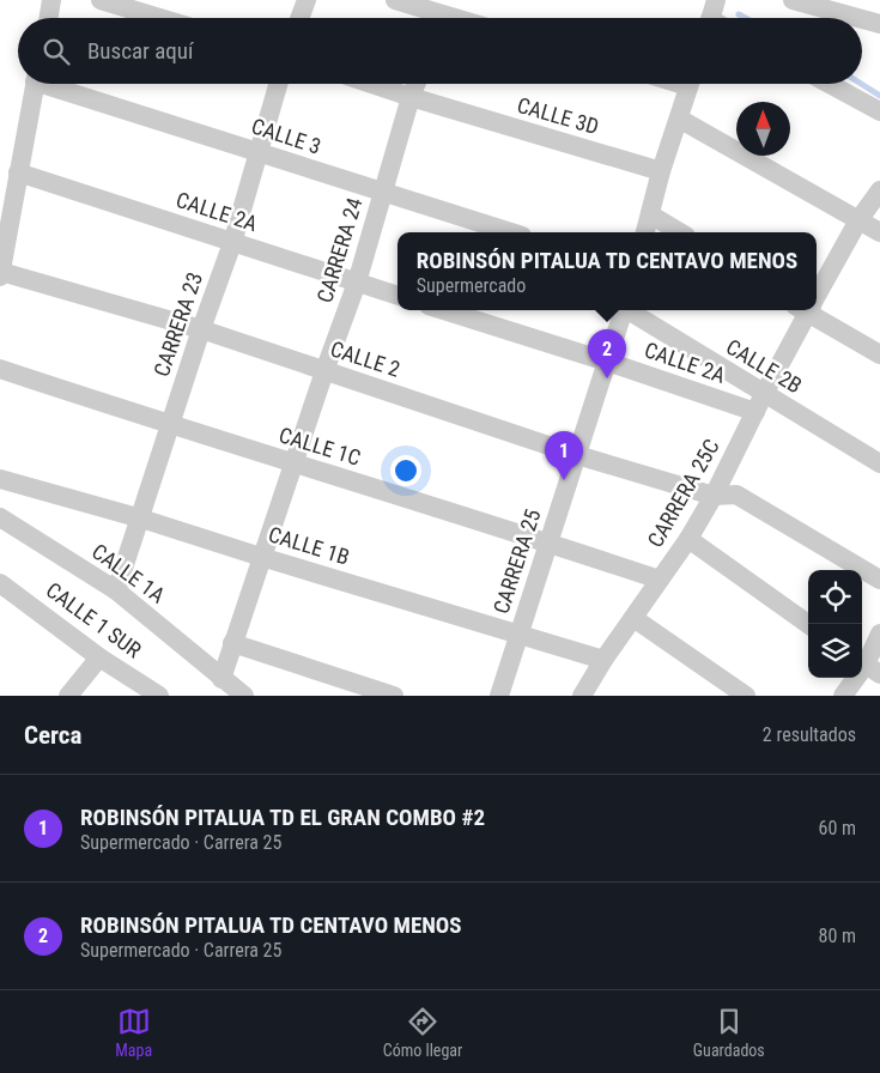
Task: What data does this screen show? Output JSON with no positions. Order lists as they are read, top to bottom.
{
  "streets": {
    "street": [
      "CALLE 3D",
      "CALLE 3",
      "CALLE 2A",
      "CARRERA 24",
      "CARRERA 23",
      "CALLE 2",
      "CALLE 2B",
      "CALLE 1C",
      "CARRERA 25C",
      "CALLE 1B",
      "CARRERA 25",
      "CALLE 1A",
      "CALLE 1 SUR"
    ]
  },
  "crossings": [
    ["CALLE 3D", "CARRERA 24"],
    ["CALLE 3", "CARRERA 24"],
    ["CALLE 3", "CARRERA 23"],
    ["CALLE 2A", "CARRERA 24"],
    ["CALLE 2A", "CARRERA 23"],
    ["CALLE 2A", "CALLE 2B"],
    ["CALLE 2A", "CARRERA 25C"],
    ["CALLE 2A", "CARRERA 25"],
    ["CARRERA 24", "CALLE 2"],
    ["CARRERA 24", "CALLE 1C"],
    ["CARRERA 24", "CALLE 1B"],
    ["CARRERA 24", "CALLE 1A"],
    ["CARRERA 23", "CALLE 2"],
    ["CARRERA 23", "CALLE 1C"],
    ["CARRERA 23", "CALLE 1B"],
    ["CARRERA 23", "CALLE 1A"],
    ["CALLE 2", "CARRERA 25C"],
    ["CALLE 2", "CARRERA 25"],
    ["CALLE 2B", "CARRERA 25C"],
    ["CALLE 1C", "CARRERA 25C"],
    ["CALLE 1C", "CARRERA 25"],
    ["CARRERA 25C", "CALLE 1B"],
    ["CALLE 1B", "CARRERA 25"]
  ],
  "north": "top",
  "page": {
    "search": "Buscar aquí",
    "popup": ["ROBINSÓN PITALUA TD CENTAVO MENOS", "Supermercado"],
    "pins": ["2", "1"],
    "heading": ["Cerca", "2 resultados"],
    "list": [
      {
        "mark": "1",
        "name": "ROBINSÓN PITALUA TD EL GRAN COMBO #2",
        "note": "Supermercado · Carrera 25",
        "value": "60 m"
      },
      {
        "mark": "2",
        "name": "ROBINSÓN PITALUA TD CENTAVO MENOS",
        "note": "Supermercado · Carrera 25",
        "value": "80 m"
      }
    ],
    "nav": ["Mapa", "Cómo llegar", "Guardados"]
  }
}
